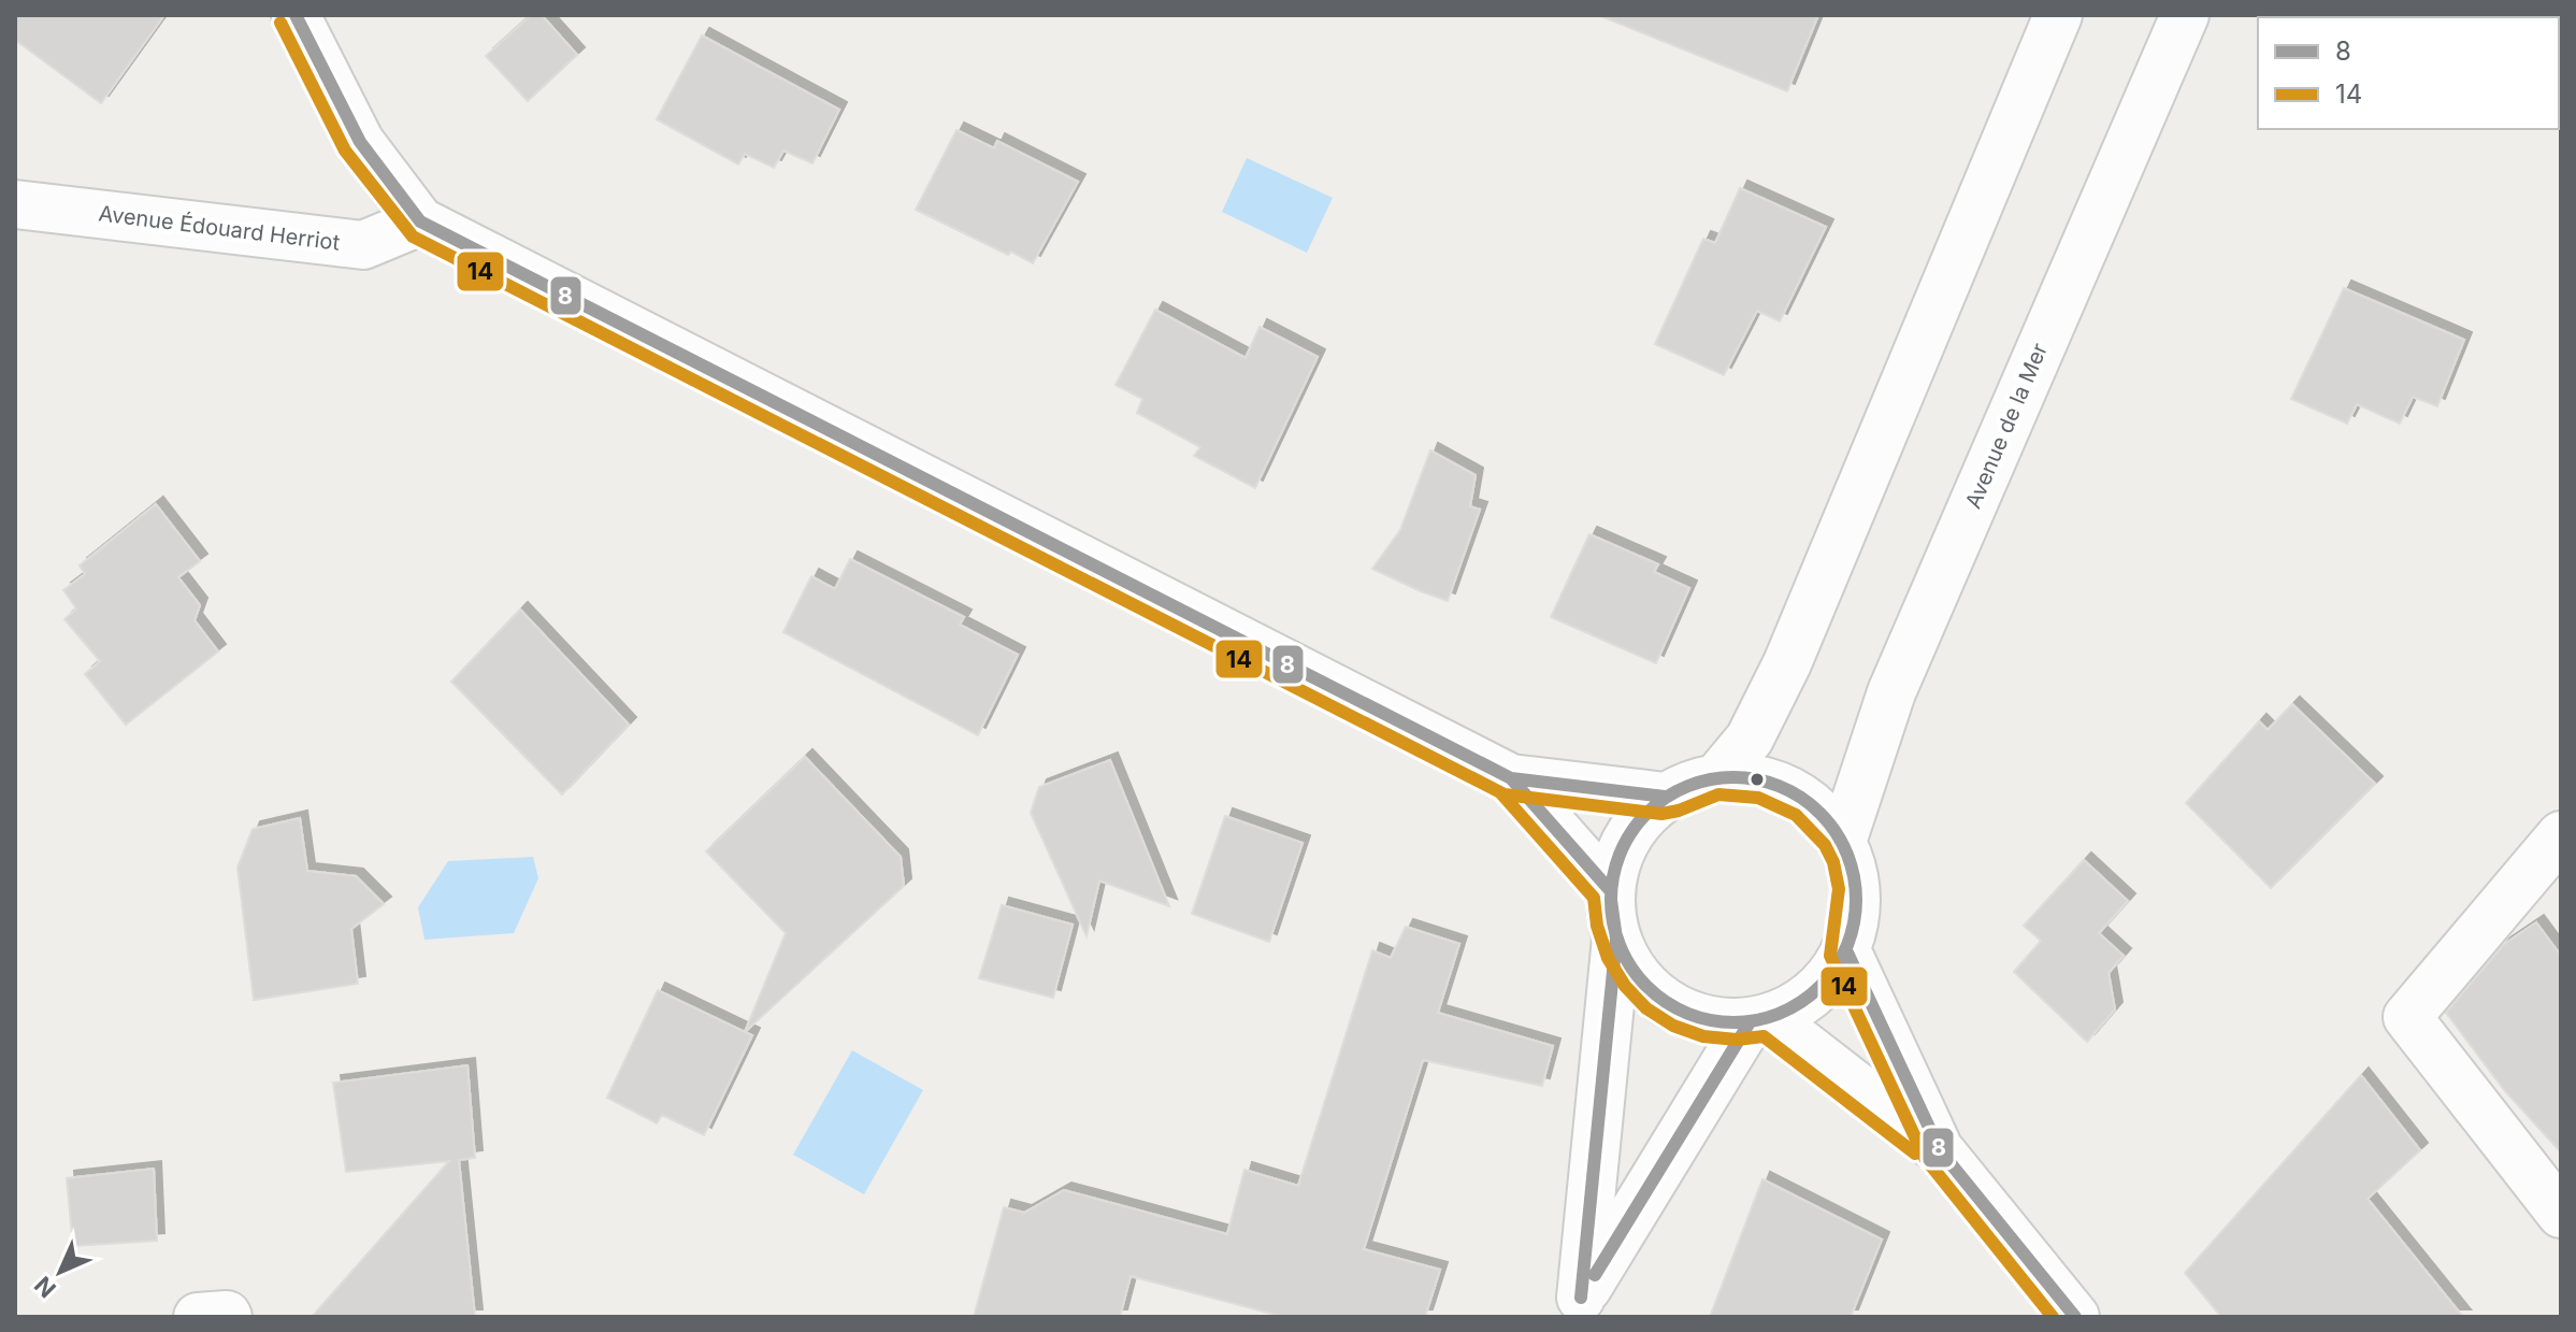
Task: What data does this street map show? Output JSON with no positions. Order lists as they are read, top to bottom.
{
  "streets": {
    "street": ["Avenue Édouard Herriot", "Avenue de la Mer"]
  },
  "lines": ["transit line 8", "transit line 14"],
  "legend": ["8", "14"],
  "north": "bottom left"
}
